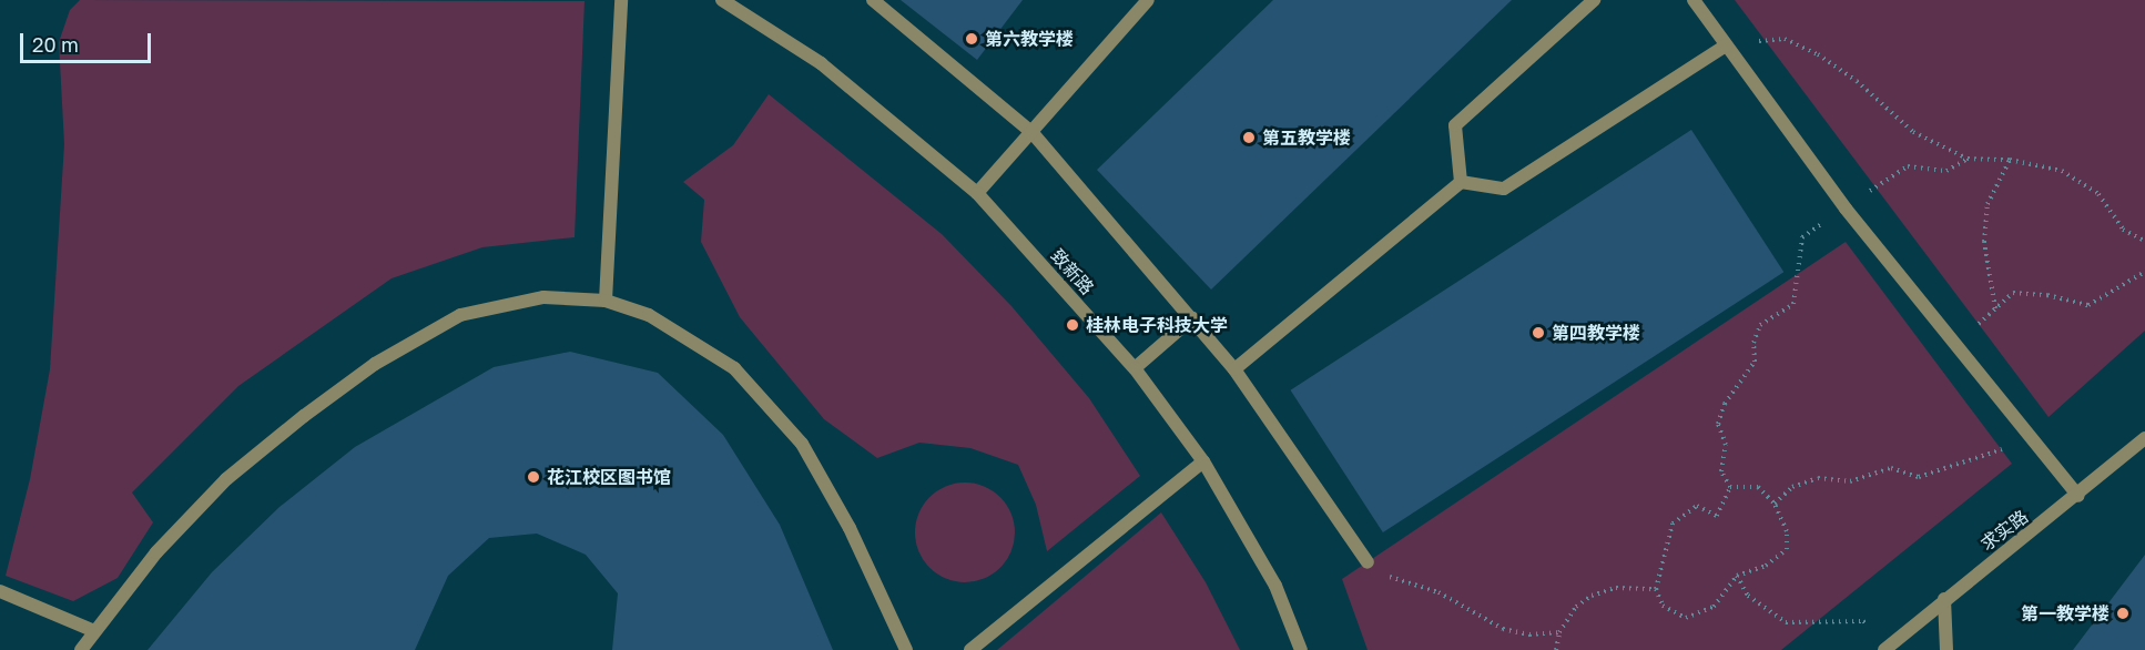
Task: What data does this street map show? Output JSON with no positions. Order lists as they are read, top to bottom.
{
  "streets": {
    "street": ["致新路", "求实路"]
  },
  "places": [
    "第六教学楼",
    "第五教学楼",
    "桂林电子科技大学",
    "第四教学楼",
    "花江校区图书馆",
    "第一教学楼"
  ],
  "scale_bar": "20 m"
}
